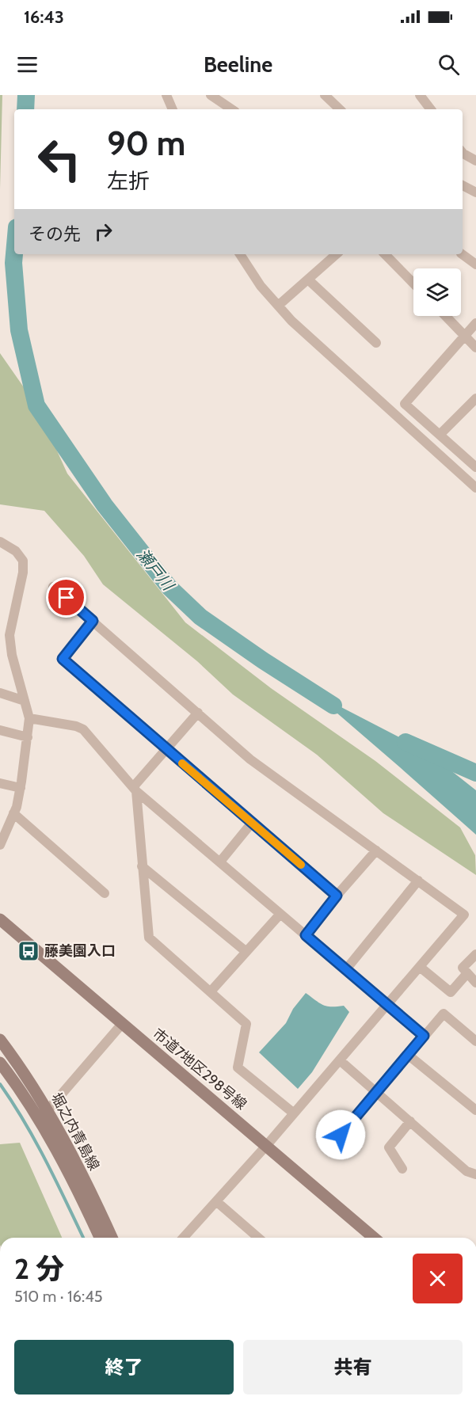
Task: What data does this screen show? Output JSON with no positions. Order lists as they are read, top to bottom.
{
  "streets": {
    "street": ["市道7地区298号線", "堀之内青島線"]
  },
  "water": ["瀬戸川"],
  "places": {
    "bus stop": ["藤美園入口"]
  },
  "page": {
    "status": "16:43",
    "header": "Beeline",
    "turn": ["90 m", "左折"],
    "then": "その先",
    "heading": ["2 分", "510 m · 16:45"],
    "buttons": ["終了", "共有"]
  }
}
